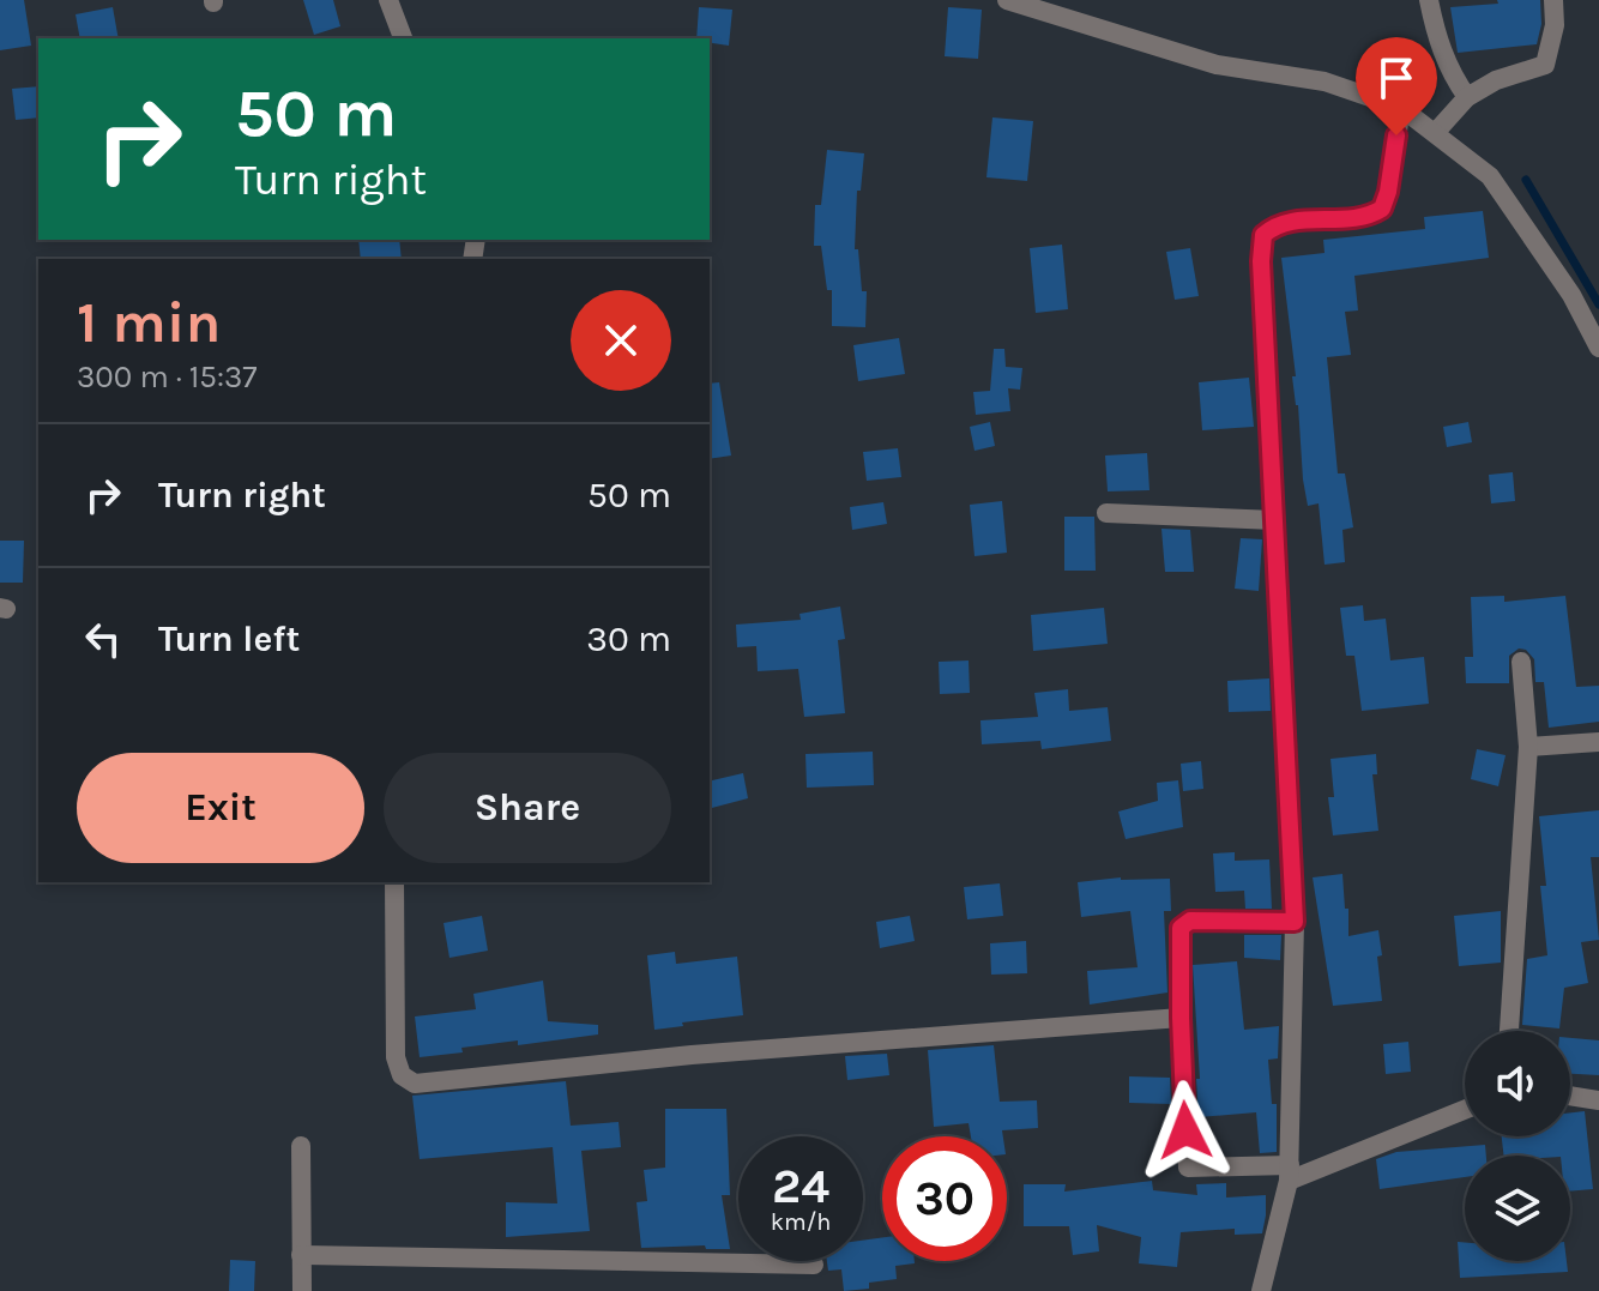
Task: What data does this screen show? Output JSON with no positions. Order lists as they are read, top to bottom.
{
  "page": {
    "turn": ["50 m", "Turn right"],
    "heading": ["1 min", "300 m · 15:37"],
    "list": [
      {
        "name": "Turn right",
        "value": "50 m"
      },
      {
        "name": "Turn left",
        "value": "30 m"
      }
    ],
    "buttons": ["Exit", "Share"],
    "speed": "24 km/h",
    "limit": "30"
  }
}
